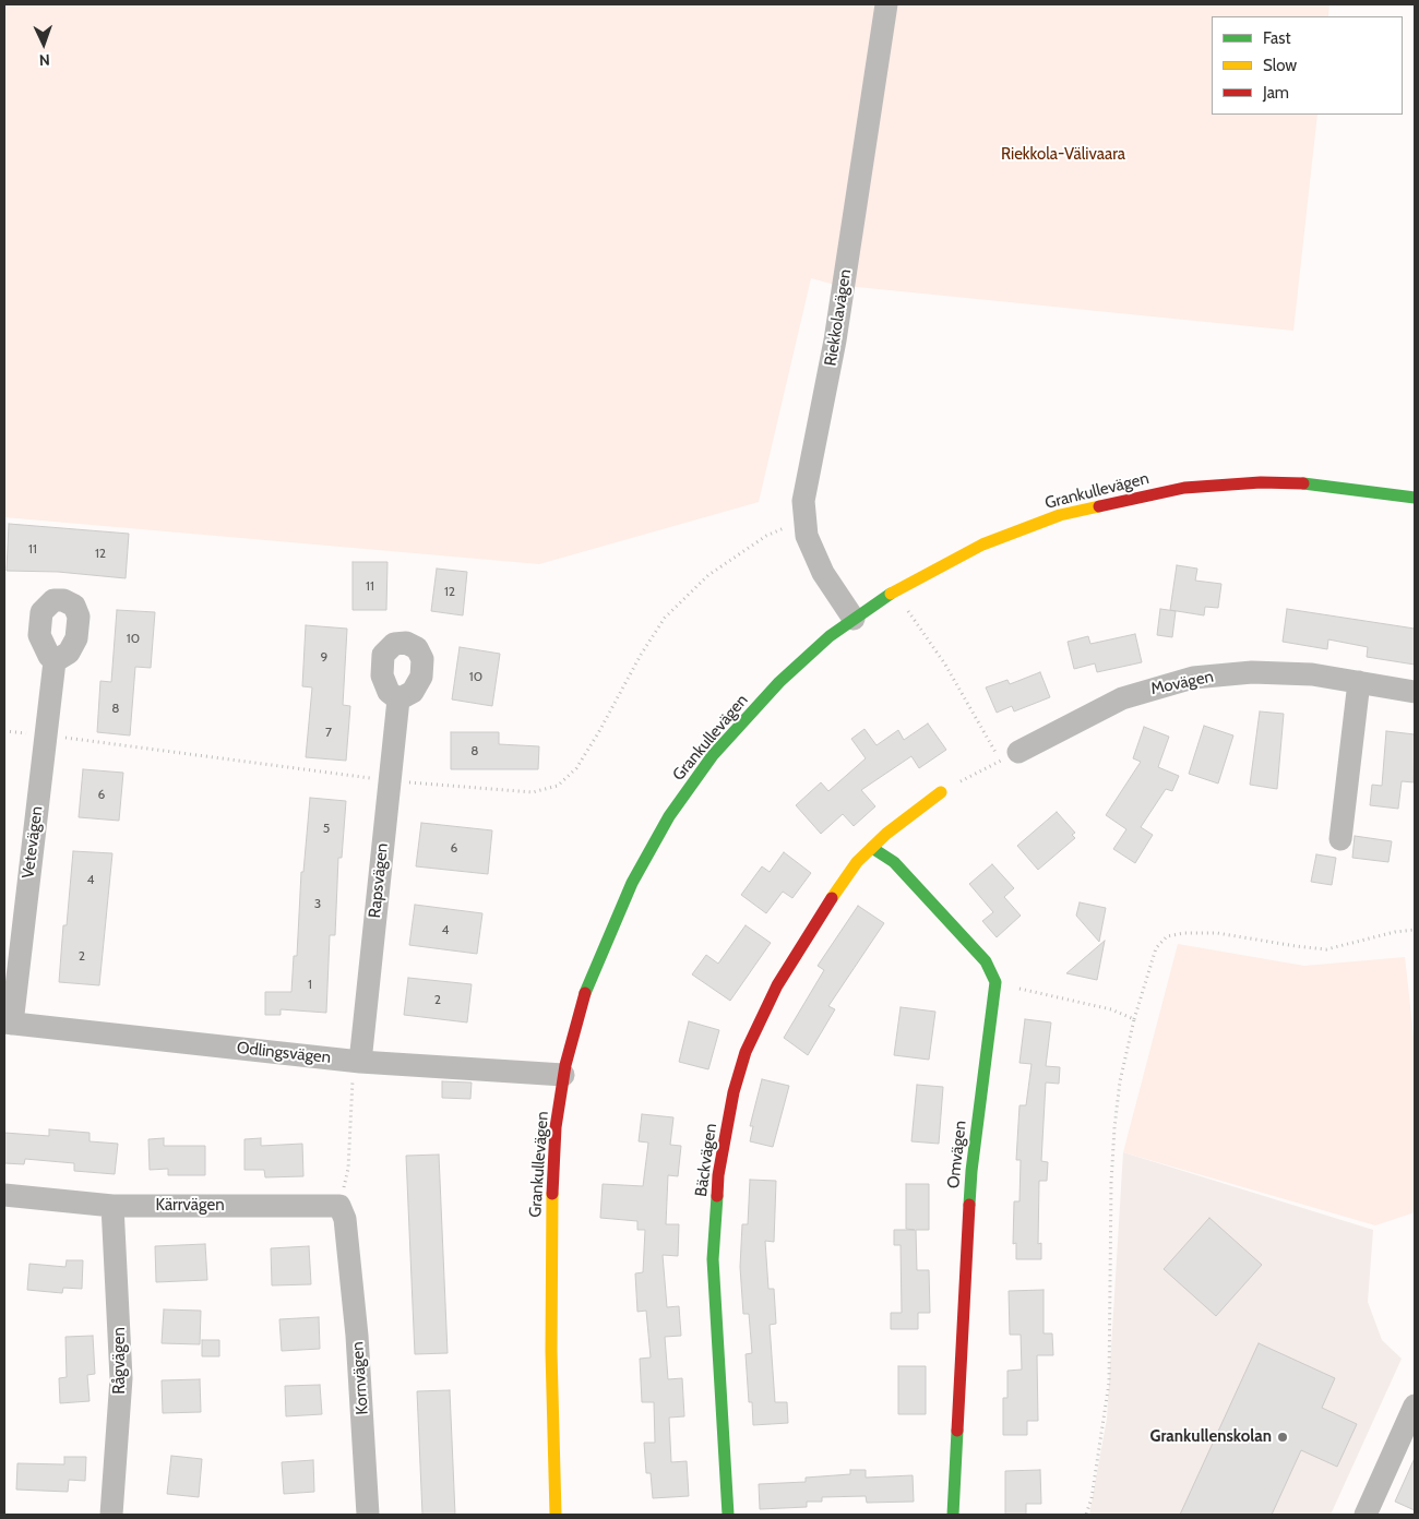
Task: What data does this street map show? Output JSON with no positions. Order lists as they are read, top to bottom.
{
  "streets": {
    "street": [
      "Riekkolavägen",
      "Grankullevägen",
      "Movägen",
      "Vetevägen",
      "Rapsvägen",
      "Odlingsvägen",
      "Omvägen",
      "Bäckvägen",
      "Kärrvägen",
      "Rågvägen",
      "Kornvägen"
    ]
  },
  "crossings": [
    ["Riekkolavägen", "Grankullevägen"],
    ["Grankullevägen", "Odlingsvägen"],
    ["Vetevägen", "Odlingsvägen"],
    ["Rapsvägen", "Odlingsvägen"],
    ["Kärrvägen", "Rågvägen"],
    ["Kärrvägen", "Kornvägen"]
  ],
  "parks": ["Riekkola-Välivaara"],
  "places": ["Grankullenskolan"],
  "house_numbers": [
    "11",
    "12",
    "11",
    "12",
    "10",
    "9",
    "10",
    "8",
    "7",
    "8",
    "6",
    "5",
    "6",
    "4",
    "3",
    "4",
    "2",
    "1",
    "2"
  ],
  "legend": ["Fast", "Slow", "Jam"],
  "north": "bottom"
}
